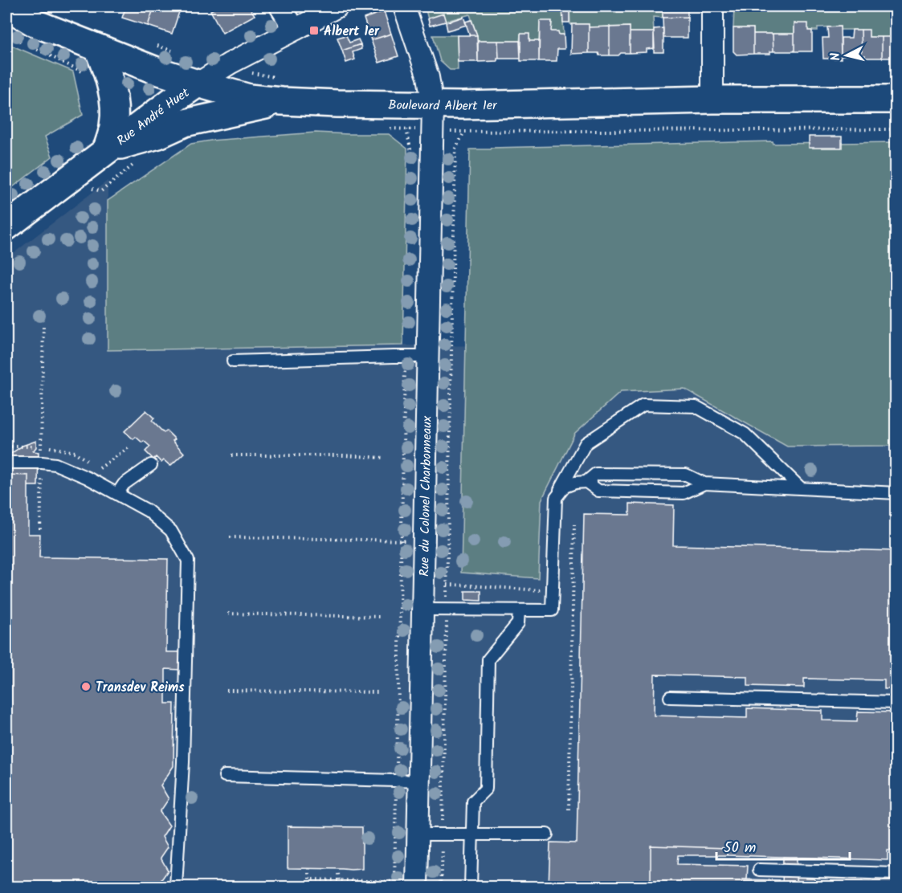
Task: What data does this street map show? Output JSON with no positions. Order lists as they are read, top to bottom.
{
  "streets": {
    "main road": ["Boulevard Albert 1er", "Rue André Huet"],
    "street": ["Rue du Colonel Charbonneaux"]
  },
  "crossings": [
    ["Boulevard Albert 1er", "Rue André Huet"],
    ["Boulevard Albert 1er", "Rue du Colonel Charbonneaux"]
  ],
  "places": {
    "transit": ["Albert 1er"],
    "other": ["Transdev Reims"]
  },
  "scale_bar": "50 m",
  "north": "left"
}
